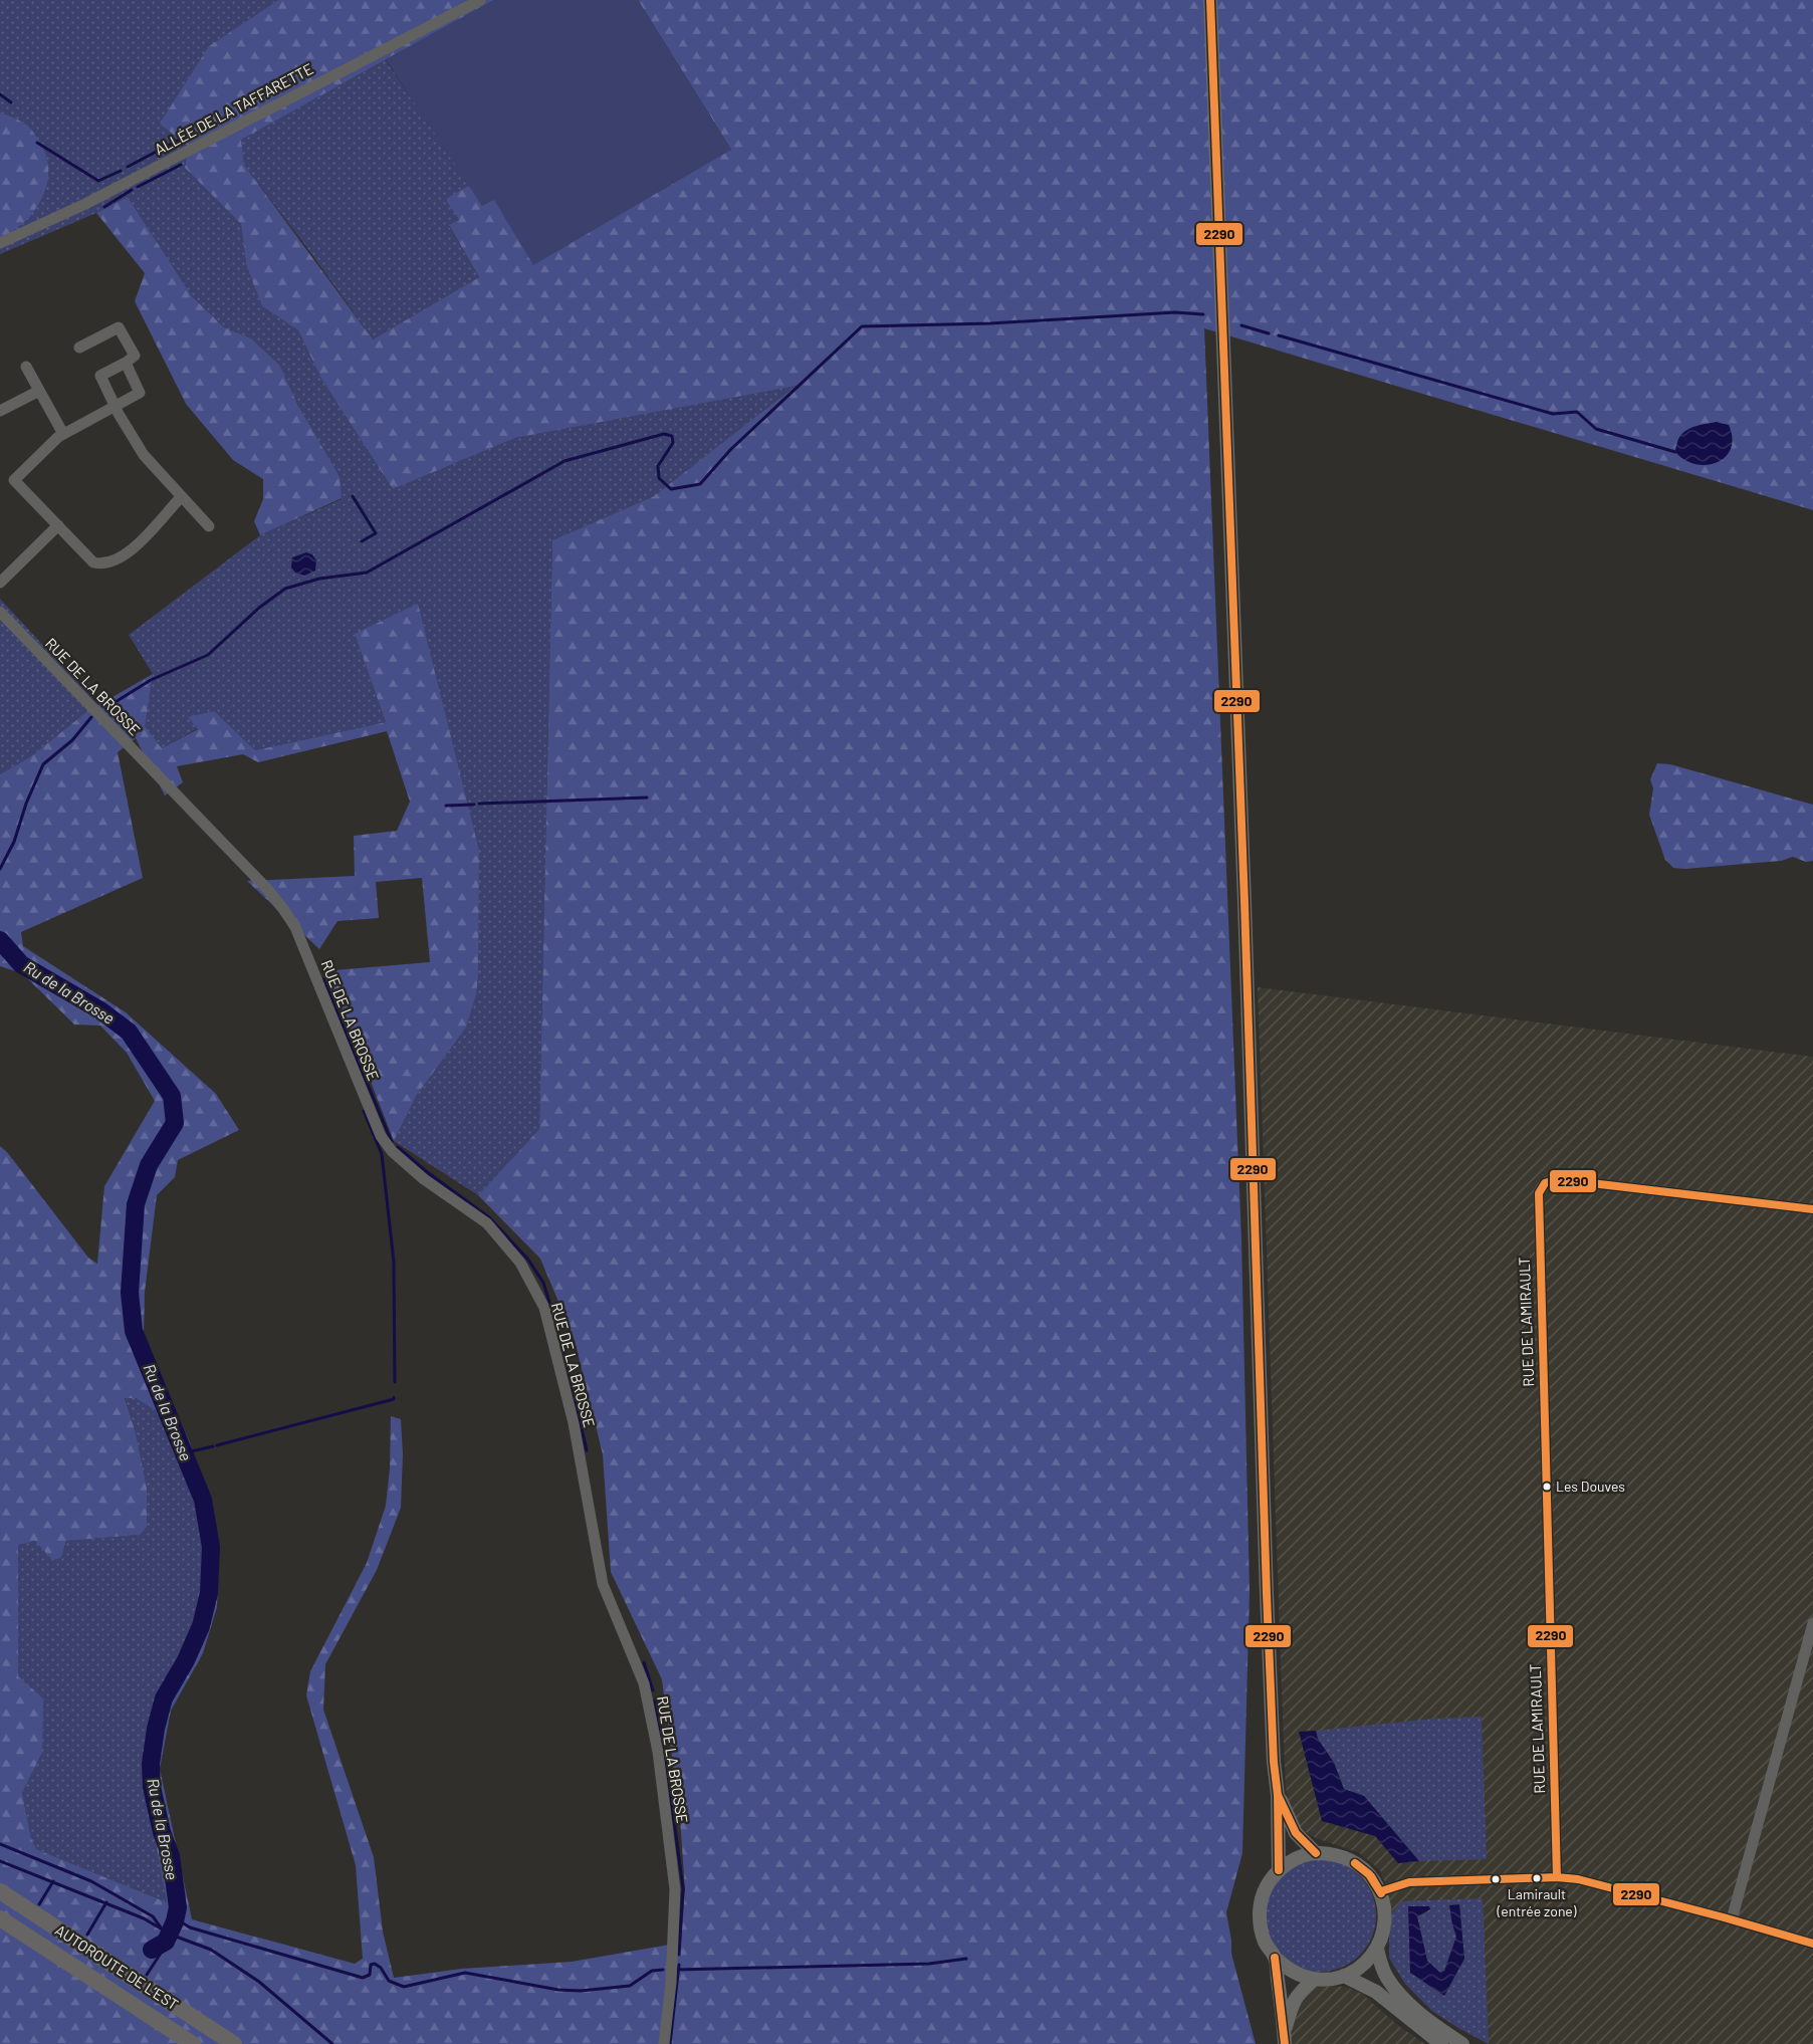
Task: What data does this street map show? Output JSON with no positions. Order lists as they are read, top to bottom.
{
  "streets": {
    "highway": ["AUTOROUTE DE L’EST"],
    "street": ["ALLÉE DE LA TAFFARETTE", "RUE DE LA BROSSE", "RUE DE LAMIRAULT"]
  },
  "water": ["Ru de la Brosse"],
  "places": ["Les Douves", "Lamirault (entrée zone)"],
  "lines": ["transit line 2290"]
}
